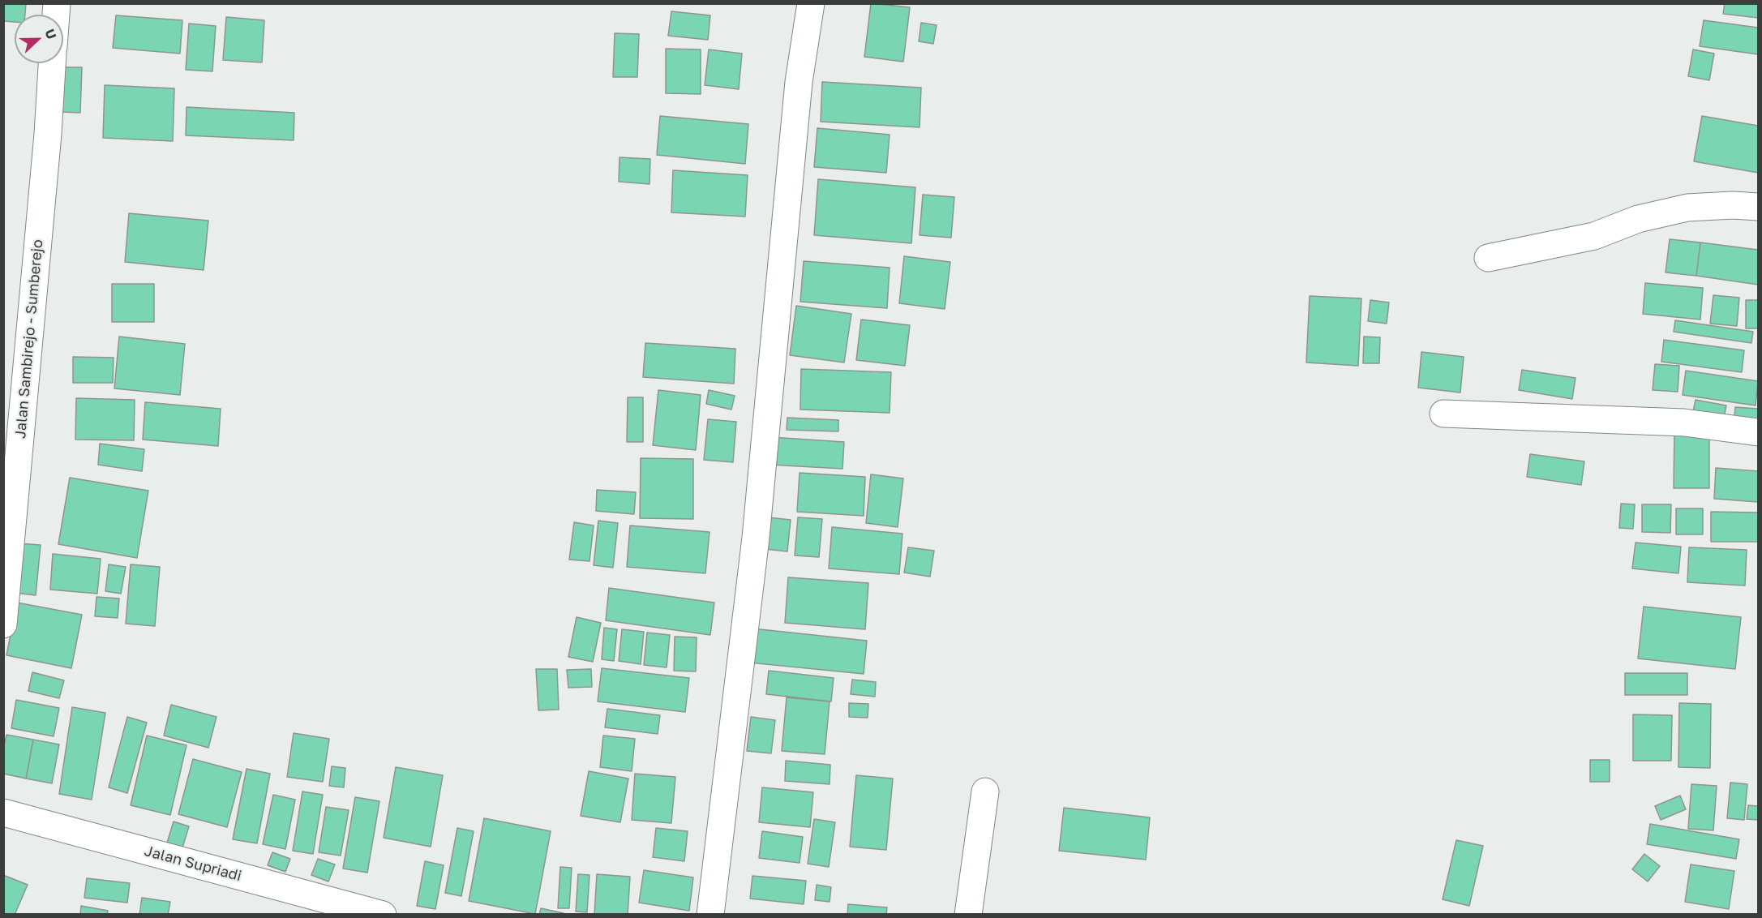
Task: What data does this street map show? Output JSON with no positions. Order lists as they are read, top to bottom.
{
  "streets": {
    "street": ["Jalan Sambirejo - Sumberejo", "Jalan Supriadi"]
  },
  "north": "right"
}
